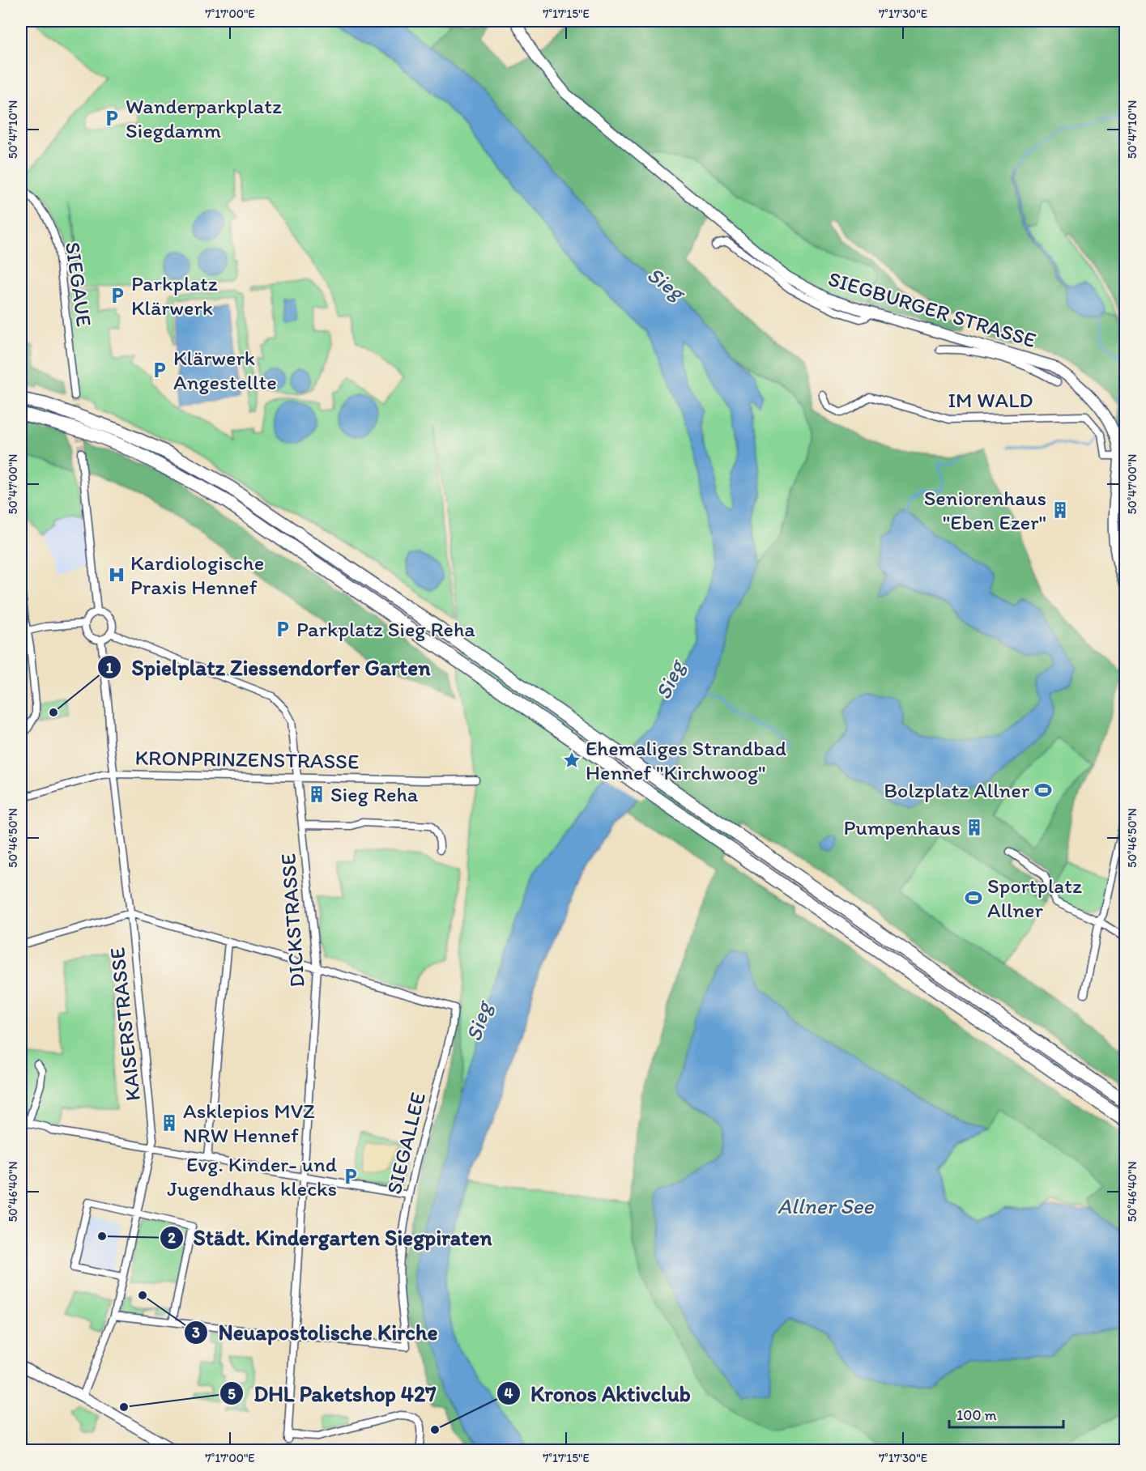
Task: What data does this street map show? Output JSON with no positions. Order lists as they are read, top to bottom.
{
  "streets": {
    "main road": ["SIEGBURGER STRASSE"],
    "street": [
      "SIEGAUE",
      "IM WALD",
      "KRONPRINZENSTRASSE",
      "DICKSTRASSE",
      "KAISERSTRASSE",
      "SIEGALLEE"
    ]
  },
  "crossings": [
    ["SIEGBURGER STRASSE", "IM WALD"],
    ["KRONPRINZENSTRASSE", "DICKSTRASSE"],
    ["KRONPRINZENSTRASSE", "KAISERSTRASSE"],
    ["DICKSTRASSE", "KAISERSTRASSE"],
    ["DICKSTRASSE", "SIEGALLEE"]
  ],
  "water": ["Sieg", "Allner See"],
  "places": {
    "parking": [
      "Wanderparkplatz Siegdamm",
      "Parkplatz Klärwerk",
      "Klärwerk Angestellte",
      "Parkplatz Sieg Reha",
      "Evg. Kinder- und Jugendhaus klecks"
    ],
    "building": [
      "Seniorenhaus \"Eben Ezer\"",
      "Sieg Reha",
      "Pumpenhaus",
      "Asklepios MVZ NRW Hennef"
    ],
    "hospital": ["Kardiologische Praxis Hennef"],
    "other": [
      "Spielplatz Ziessendorfer Garten",
      "Städt. Kindergarten Siegpiraten",
      "Neuapostolische Kirche",
      "DHL Paketshop 427",
      "Kronos Aktivclub"
    ],
    "place": ["Ehemaliges Strandbad Hennef \"Kirchwoog\""],
    "sports": ["Bolzplatz Allner", "Sportplatz Allner"]
  },
  "scale_bar": "100 m",
  "coordinates": [
    "7°17'00\"E",
    "7°17'15\"E",
    "7°17'30\"E",
    "50°47'10\"N",
    "50°47'00\"N",
    "50°46'50\"N",
    "50°46'40\"N"
  ]
}
